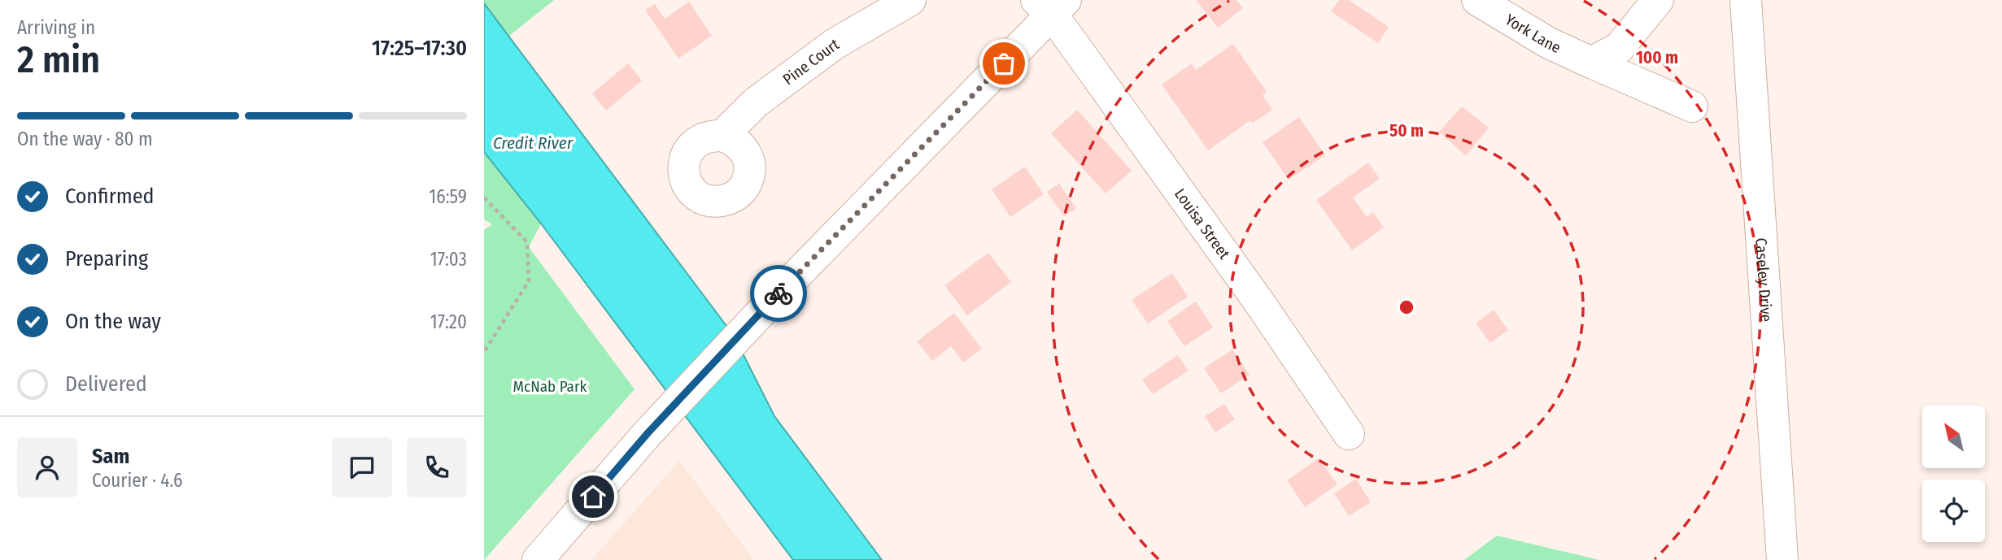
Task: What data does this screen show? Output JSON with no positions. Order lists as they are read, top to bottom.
{
  "streets": {
    "street": [
      "York Lane",
      "Pine Court",
      "Louisa Street",
      "Caseley Drive"
    ]
  },
  "water": ["Credit River"],
  "parks": ["McNab Park"],
  "north": "top left",
  "page": {
    "heading": ["2 min", "Arriving in", "17:25–17:30"],
    "panel": ["Sam", "Courier · 4.6"],
    "bar": "On the way · 80 m",
    "list": [
      ["Confirmed", "16:59"],
      ["Preparing", "17:03"],
      ["On the way", "17:20"],
      "Delivered"
    ]
  },
  "rings": ["100 m", "50 m"]
}
